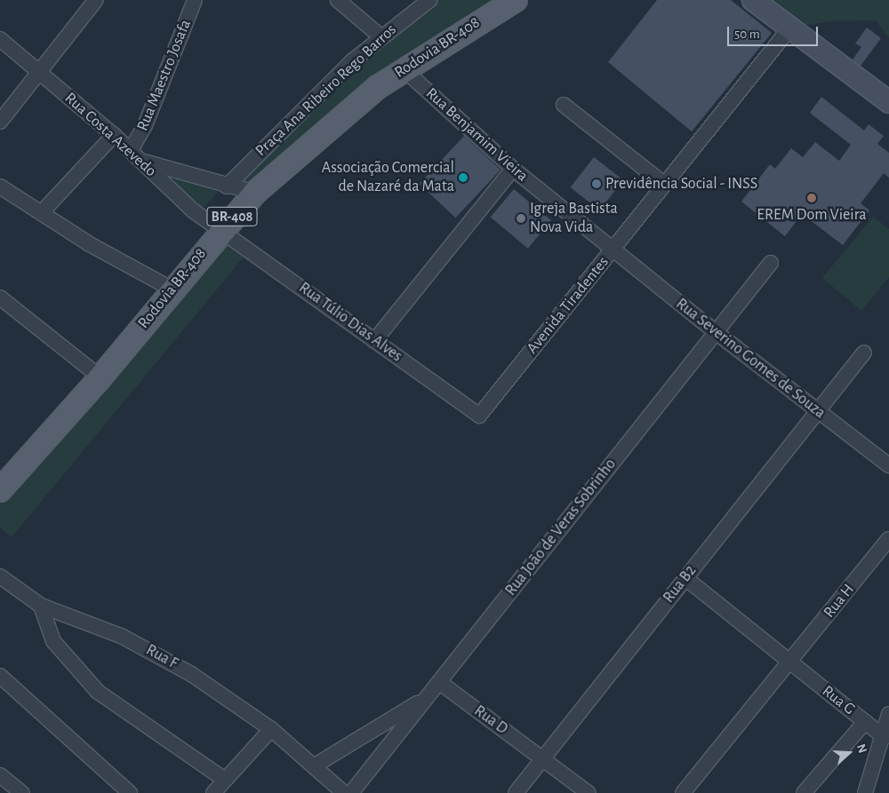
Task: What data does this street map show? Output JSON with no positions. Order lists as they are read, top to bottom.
{
  "streets": {
    "main road": ["Rodovia BR-408", "BR-408"],
    "street": [
      "Rua Maestro Josafa",
      "Praça Ana Ribeiro Rego Barros",
      "Rua Costa Azevedo",
      "Rua Benjamim Vieira",
      "Avenida Tiradentes",
      "Rua Túlio Dias Alves",
      "Rua Severino Gomes de Souza",
      "Rua João de Veras Sobrinho",
      "Rua B2",
      "Rua H",
      "Rua F",
      "Rua G",
      "Rua D"
    ]
  },
  "crossings": [
    ["Rodovia BR-408", "Rua Costa Azevedo"],
    ["Rodovia BR-408", "Rua Benjamim Vieira"],
    ["Rodovia BR-408", "Rua Túlio Dias Alves"],
    ["Rua Maestro Josafa", "Rua Costa Azevedo"],
    ["Rua Costa Azevedo", "Rua Túlio Dias Alves"],
    ["Rua Benjamim Vieira", "Avenida Tiradentes"],
    ["Rua Benjamim Vieira", "Rua Severino Gomes de Souza"],
    ["Avenida Tiradentes", "Rua Túlio Dias Alves"],
    ["Avenida Tiradentes", "Rua Severino Gomes de Souza"],
    ["Rua Severino Gomes de Souza", "Rua João de Veras Sobrinho"],
    ["Rua Severino Gomes de Souza", "Rua B2"],
    ["Rua João de Veras Sobrinho", "Rua D"],
    ["Rua B2", "Rua G"],
    ["Rua B2", "Rua D"],
    ["Rua H", "Rua G"]
  ],
  "places": [
    "Associação Comercial de Nazaré da Mata",
    "Previdência Social - INSS",
    "EREM Dom Vieira",
    "Igreja Bastista Nova Vida"
  ],
  "scale_bar": "50 m",
  "north": "right"
}
